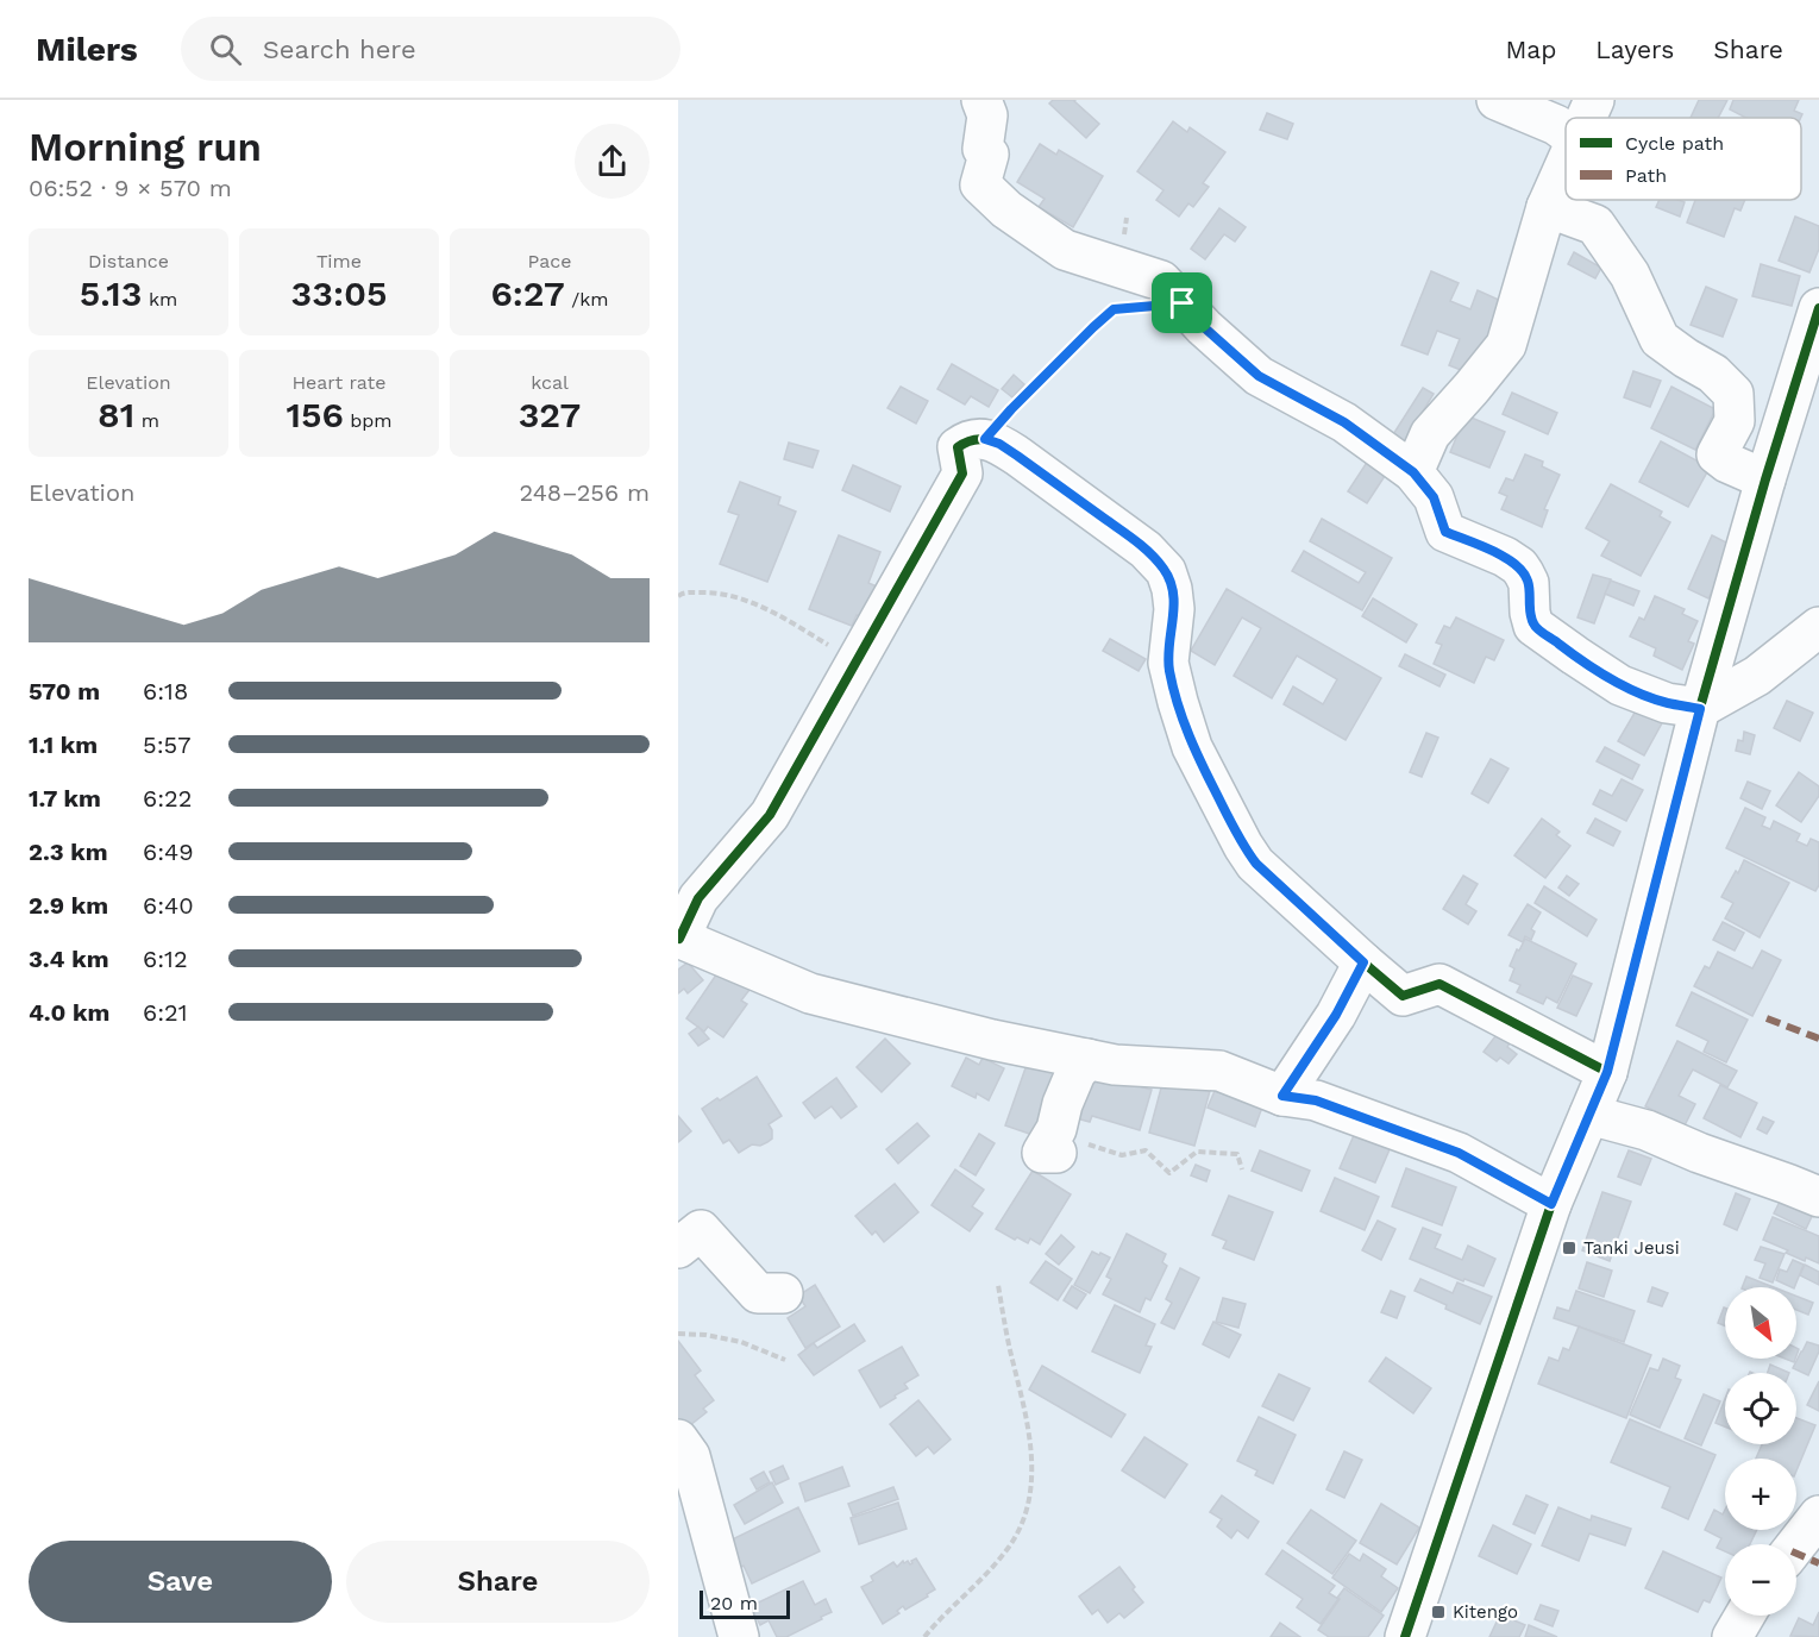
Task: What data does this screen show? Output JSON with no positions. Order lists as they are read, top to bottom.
{
  "places": {
    "transit": ["Tanki Jeusi", "Kitengo"]
  },
  "legend": ["Cycle path", "Path"],
  "scale_bar": "20 m",
  "north": "bottom right",
  "page": {
    "header": "Milers",
    "search": "Search here",
    "nav": ["Map", "Layers", "Share"],
    "heading": ["Morning run", "06:52 · 9 × 570 m"],
    "stats": [
      ["Distance", "5.13 km"],
      ["Time", "33:05"],
      ["Pace", "6:27 /km"],
      ["Elevation", "81 m"],
      ["Heart rate", "156 bpm"],
      ["kcal", "327"]
    ],
    "chart": ["Elevation", "248–256 m"],
    "list": [
      {
        "name": "570 m",
        "note": "6:18"
      },
      {
        "name": "1.1 km",
        "note": "5:57"
      },
      {
        "name": "1.7 km",
        "note": "6:22"
      },
      {
        "name": "2.3 km",
        "note": "6:49"
      },
      {
        "name": "2.9 km",
        "note": "6:40"
      },
      {
        "name": "3.4 km",
        "note": "6:12"
      },
      {
        "name": "4.0 km",
        "note": "6:21"
      }
    ],
    "map_buttons": ["+", "−"],
    "buttons": ["Save", "Share"],
    "scale": "20 m"
  }
}
